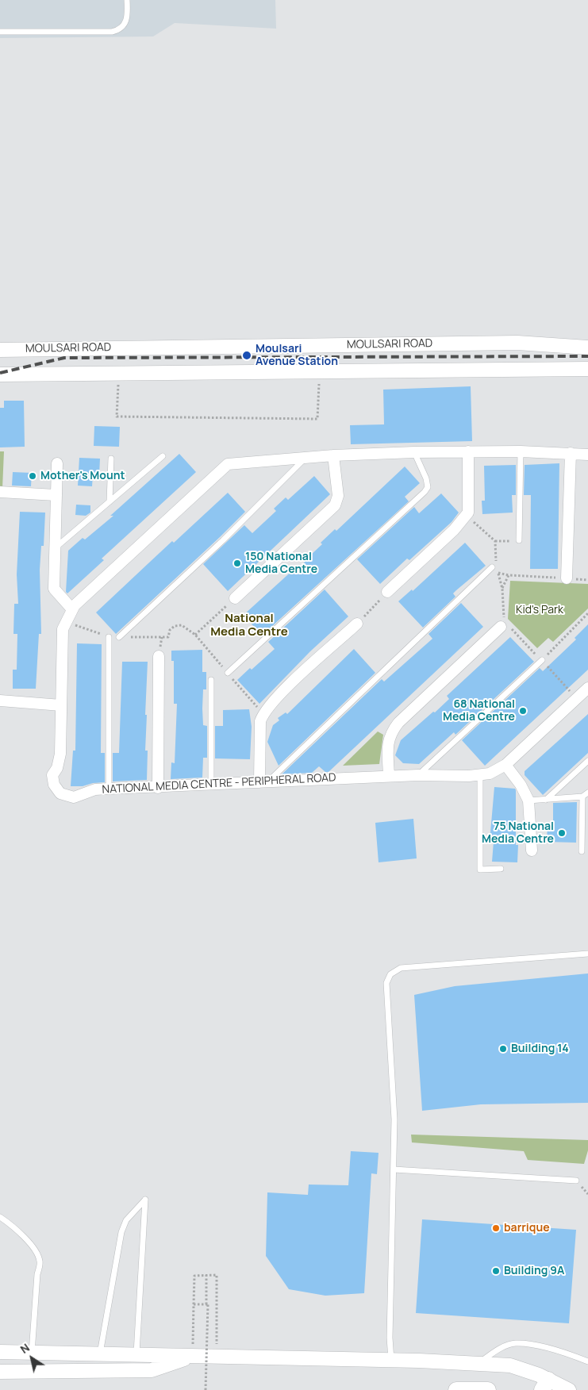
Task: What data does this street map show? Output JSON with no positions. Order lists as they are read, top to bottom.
{
  "streets": {
    "street": ["MOULSARI ROAD", "NATIONAL MEDIA CENTRE - PERIPHERAL ROAD"]
  },
  "districts": ["National Media Centre"],
  "parks": ["Kid's Park"],
  "places": [
    "Moulsari Avenue Station",
    "Mother's Mount",
    "150 National Media Centre",
    "68 National Media Centre",
    "75 National Media Centre",
    "Building 14",
    "barrique",
    "Building 9A"
  ],
  "north": "top left"
}
